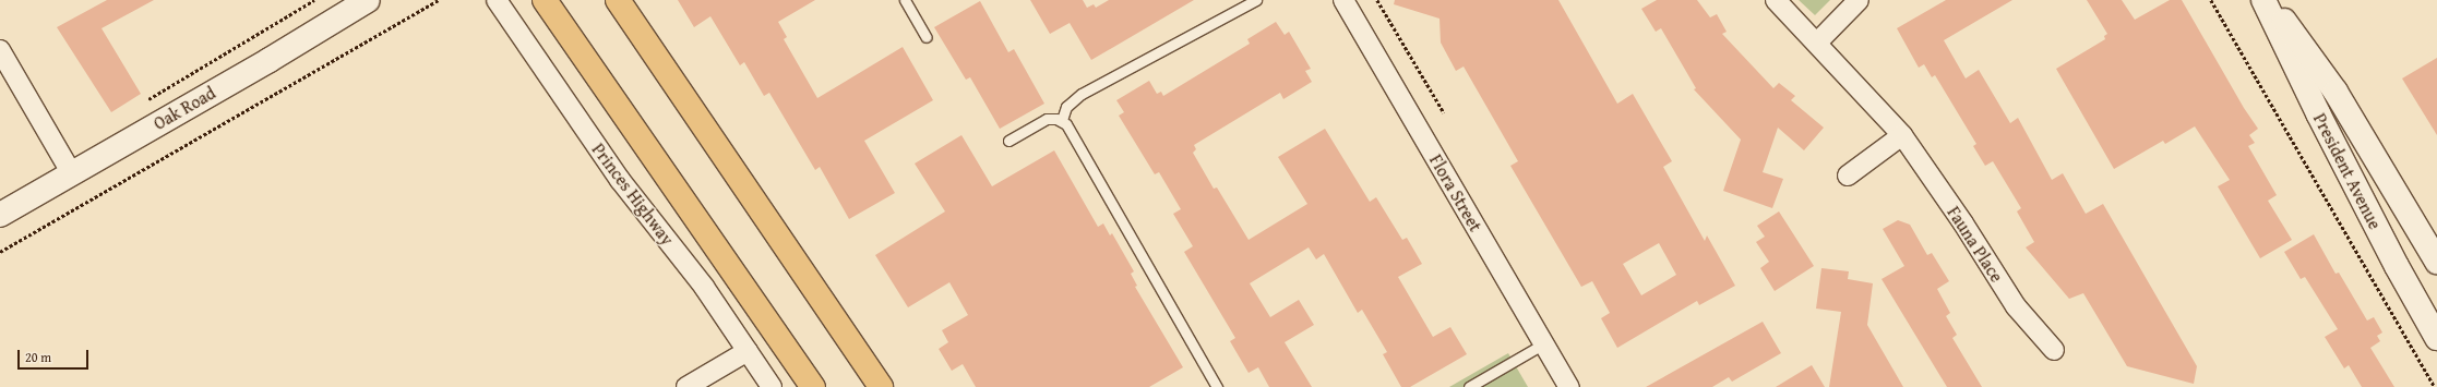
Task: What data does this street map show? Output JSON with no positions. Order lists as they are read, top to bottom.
{
  "streets": {
    "highway": ["Princes Highway"],
    "main road": ["Oak Road", "President Avenue"],
    "street": ["Flora Street", "Fauna Place"]
  },
  "scale_bar": "20 m"
}
